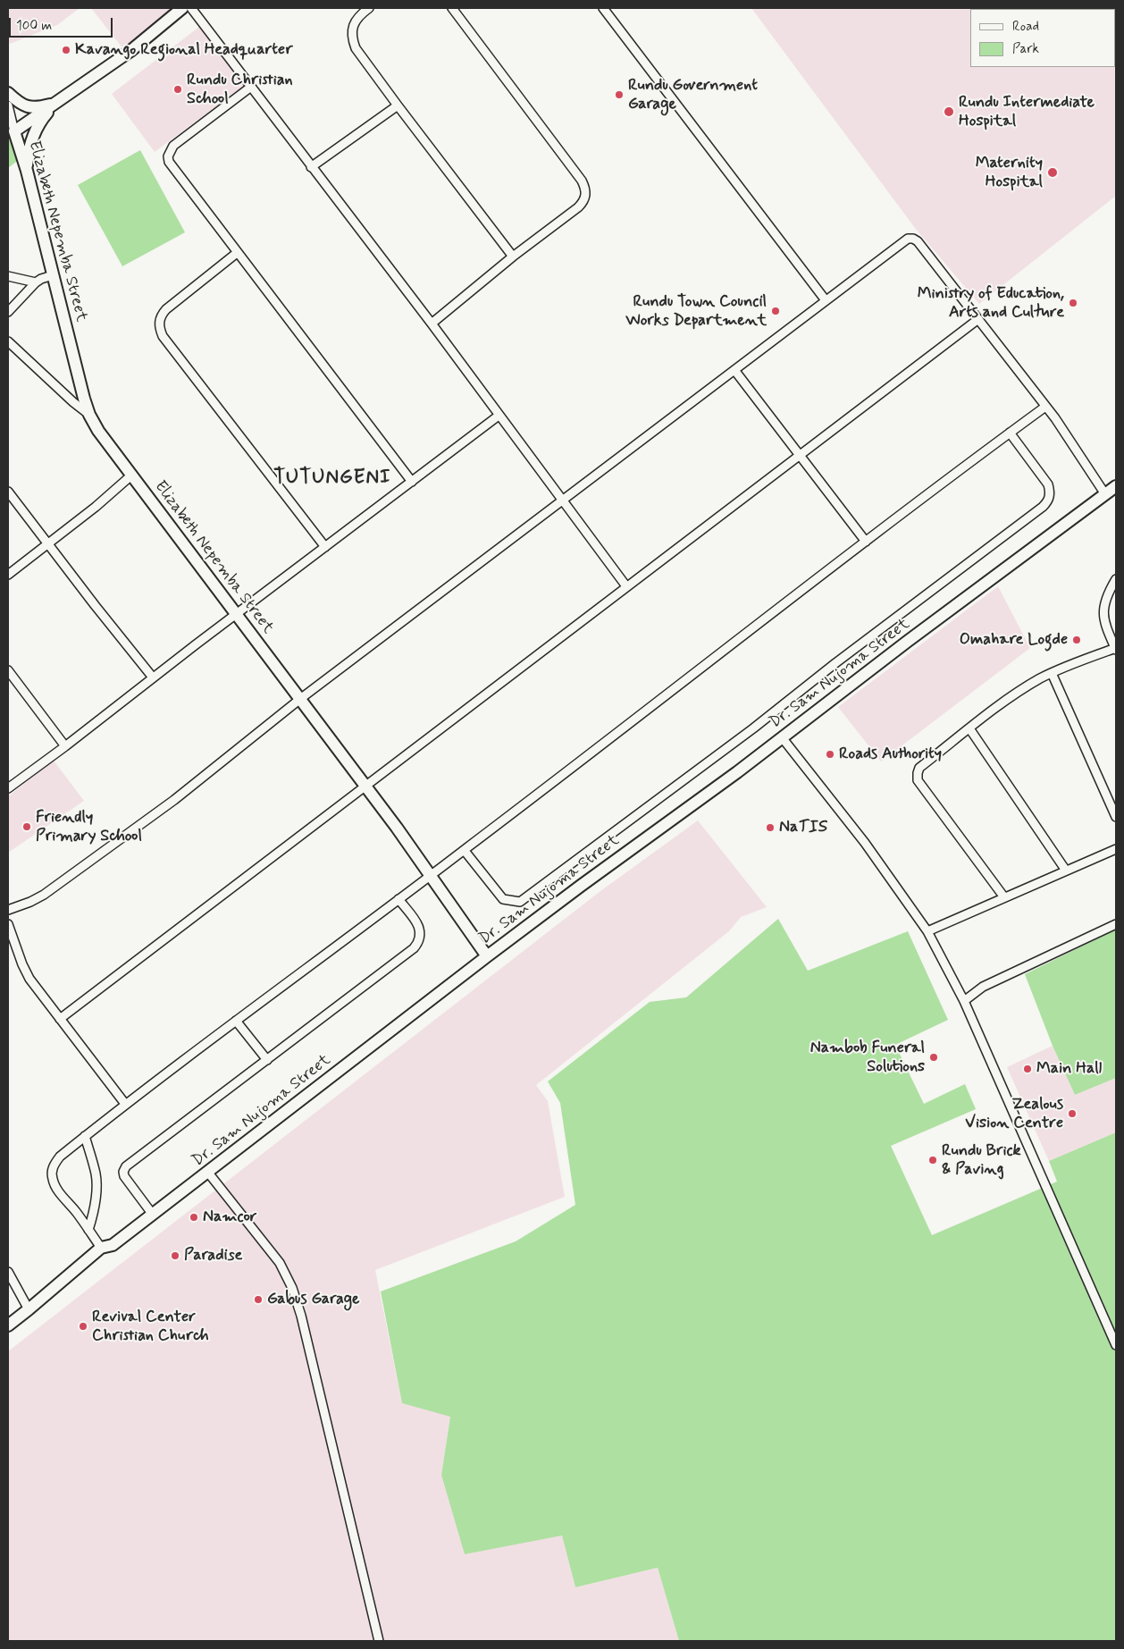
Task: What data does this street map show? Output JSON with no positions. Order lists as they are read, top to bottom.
{
  "streets": {
    "street": ["Elizabeth Nepemba Street", "Dr. Sam Nujoma Street"]
  },
  "crossings": [
    ["Elizabeth Nepemba Street", "Dr. Sam Nujoma Street"]
  ],
  "districts": ["TUTUNGENI"],
  "places": [
    "Kavango Regional Headquarter",
    "Rundu Christian School",
    "Rundu Government Garage",
    "Rundu Intermediate Hospital",
    "Maternity Hospital",
    "Ministry of Education, Arts and Culture",
    "Rundu Town Council Works Department",
    "Omahare Logde",
    "Roads Authority",
    "Friendly Primary School",
    "NaTIS",
    "Nambob Funeral Solutions",
    "Main Hall",
    "Zealous Vision Centre",
    "Rundu Brick & Paving",
    "Namcor",
    "Paradise",
    "Gabus Garage",
    "Revival Center Christian Church"
  ],
  "legend": ["Road", "Park"],
  "scale_bar": "100 m"
}
